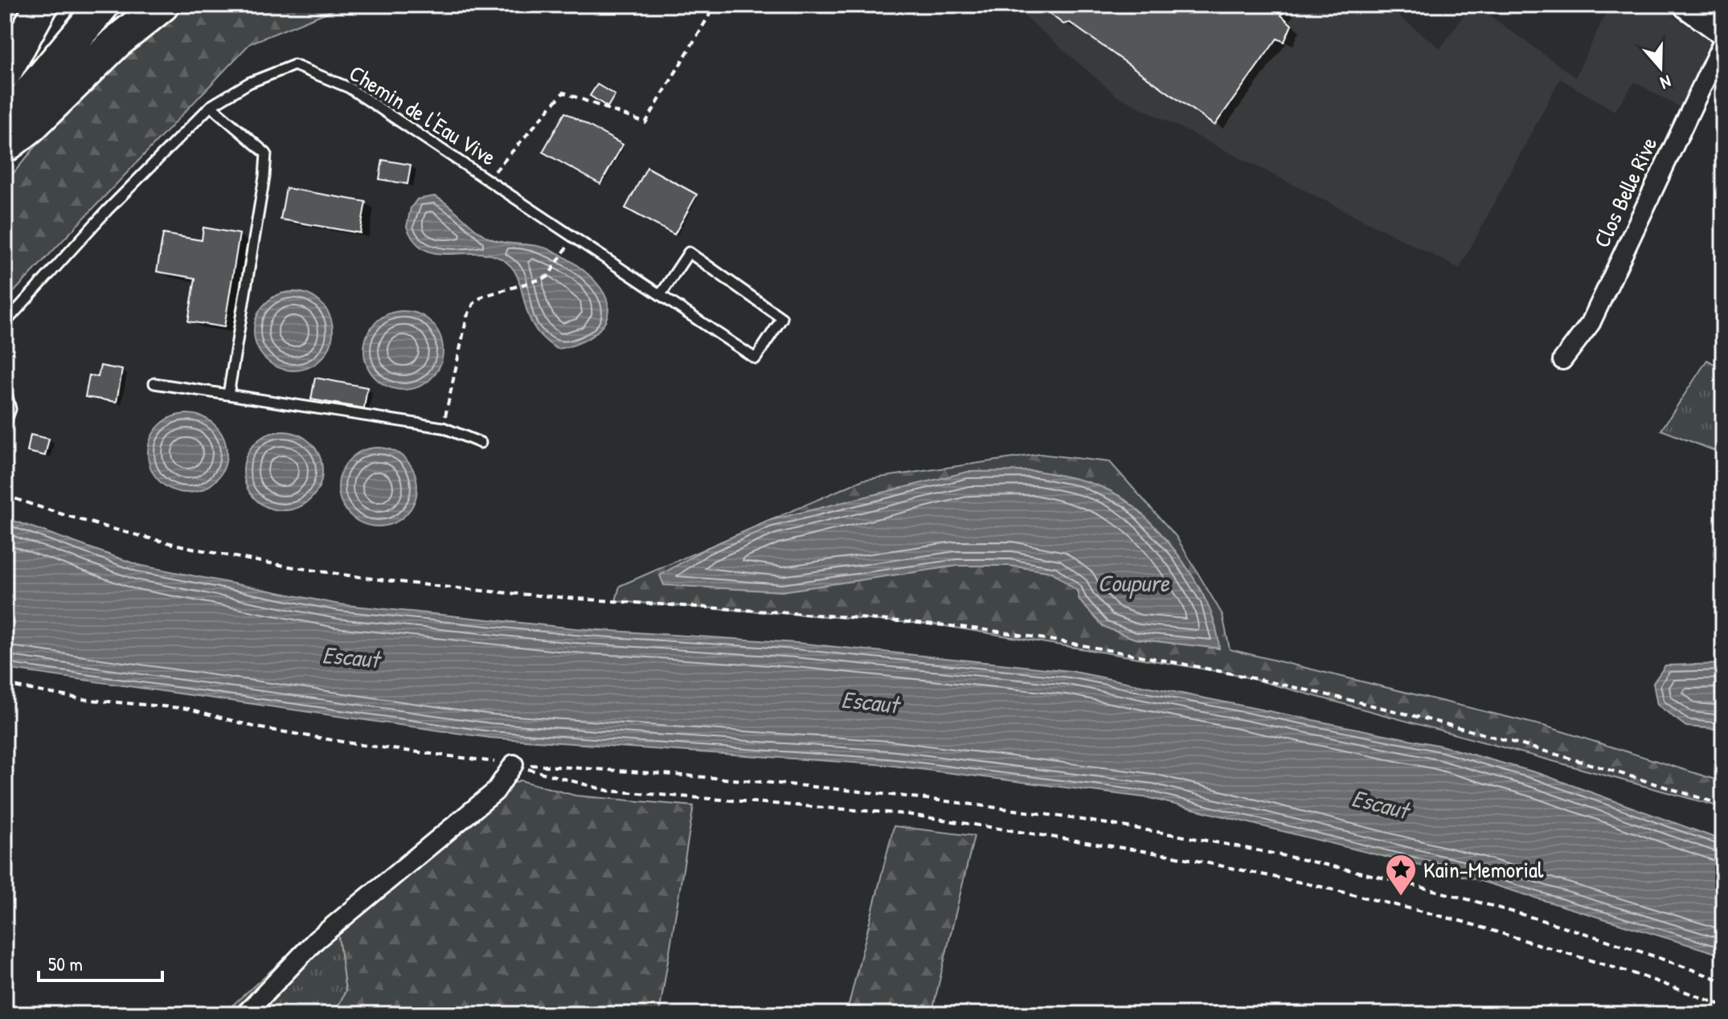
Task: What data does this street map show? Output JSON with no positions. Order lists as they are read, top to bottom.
{
  "streets": {
    "street": ["Clos Belle Rive"],
    "lane": ["Chemin de l'Eau Vive"]
  },
  "water": ["Coupure", "Escaut"],
  "places": {
    "place": ["Kain-Memorial"]
  },
  "scale_bar": "50 m",
  "north": "bottom"
}
